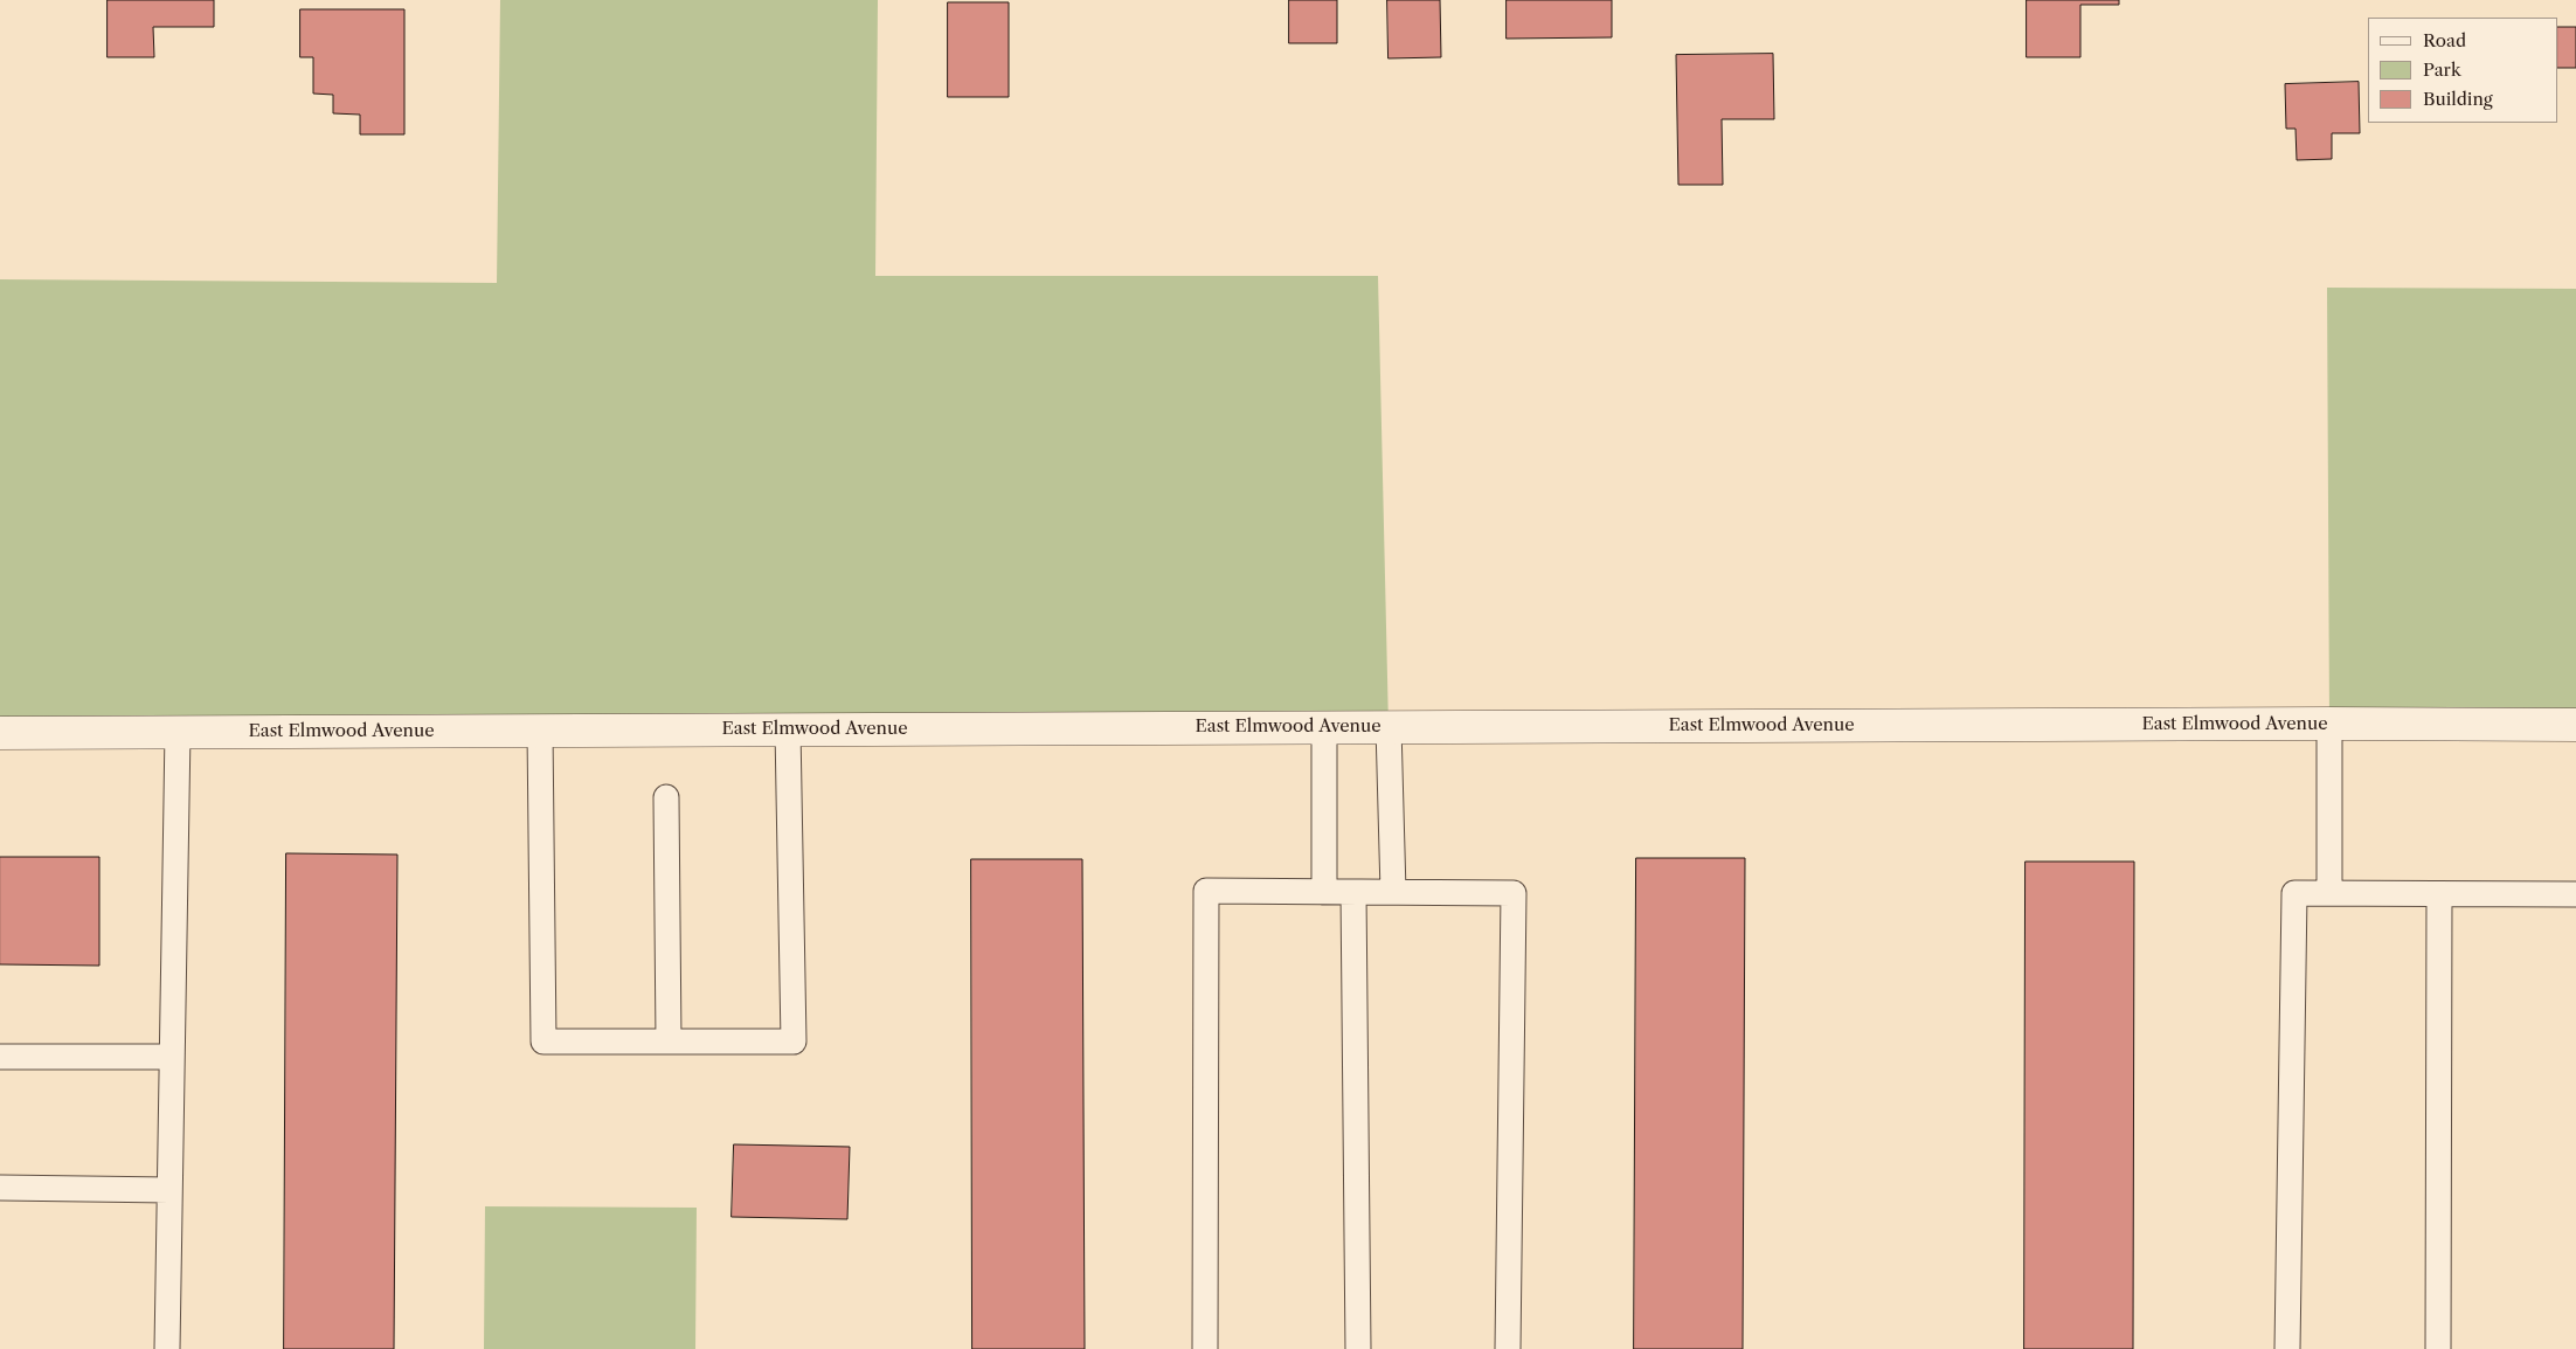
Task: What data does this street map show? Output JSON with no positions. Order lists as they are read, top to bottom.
{
  "streets": {
    "street": ["East Elmwood Avenue"]
  },
  "legend": ["Road", "Park", "Building"]
}
